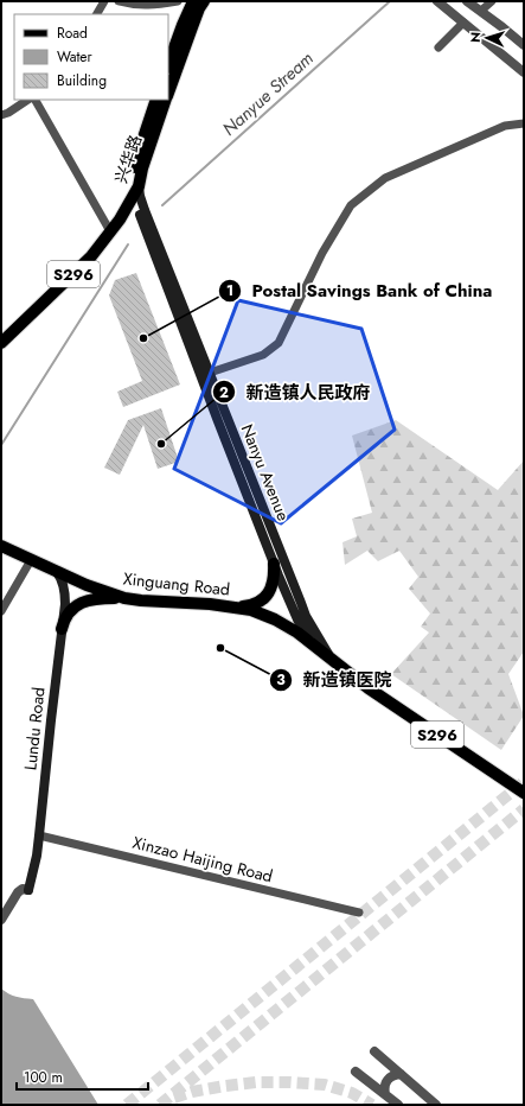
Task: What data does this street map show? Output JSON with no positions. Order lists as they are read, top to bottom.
{
  "streets": {
    "main road": [
      "兴华路",
      "S296",
      "Nanyu Avenue",
      "Xinguang Road",
      "Lundu Road"
    ],
    "street": ["Xinzao Haijing Road"]
  },
  "crossings": [
    ["兴华路", "S296"],
    ["兴华路", "Nanyu Avenue"],
    ["S296", "Nanyu Avenue"],
    ["S296", "Xinguang Road"],
    ["Nanyu Avenue", "Xinguang Road"],
    ["Xinguang Road", "Lundu Road"],
    ["Lundu Road", "Xinzao Haijing Road"]
  ],
  "water": ["Nanyue Stream"],
  "places": ["Postal Savings Bank of China", "新造镇人民政府", "新造镇医院"],
  "legend": ["Road", "Water", "Building"],
  "scale_bar": "100 m",
  "north": "left"
}
